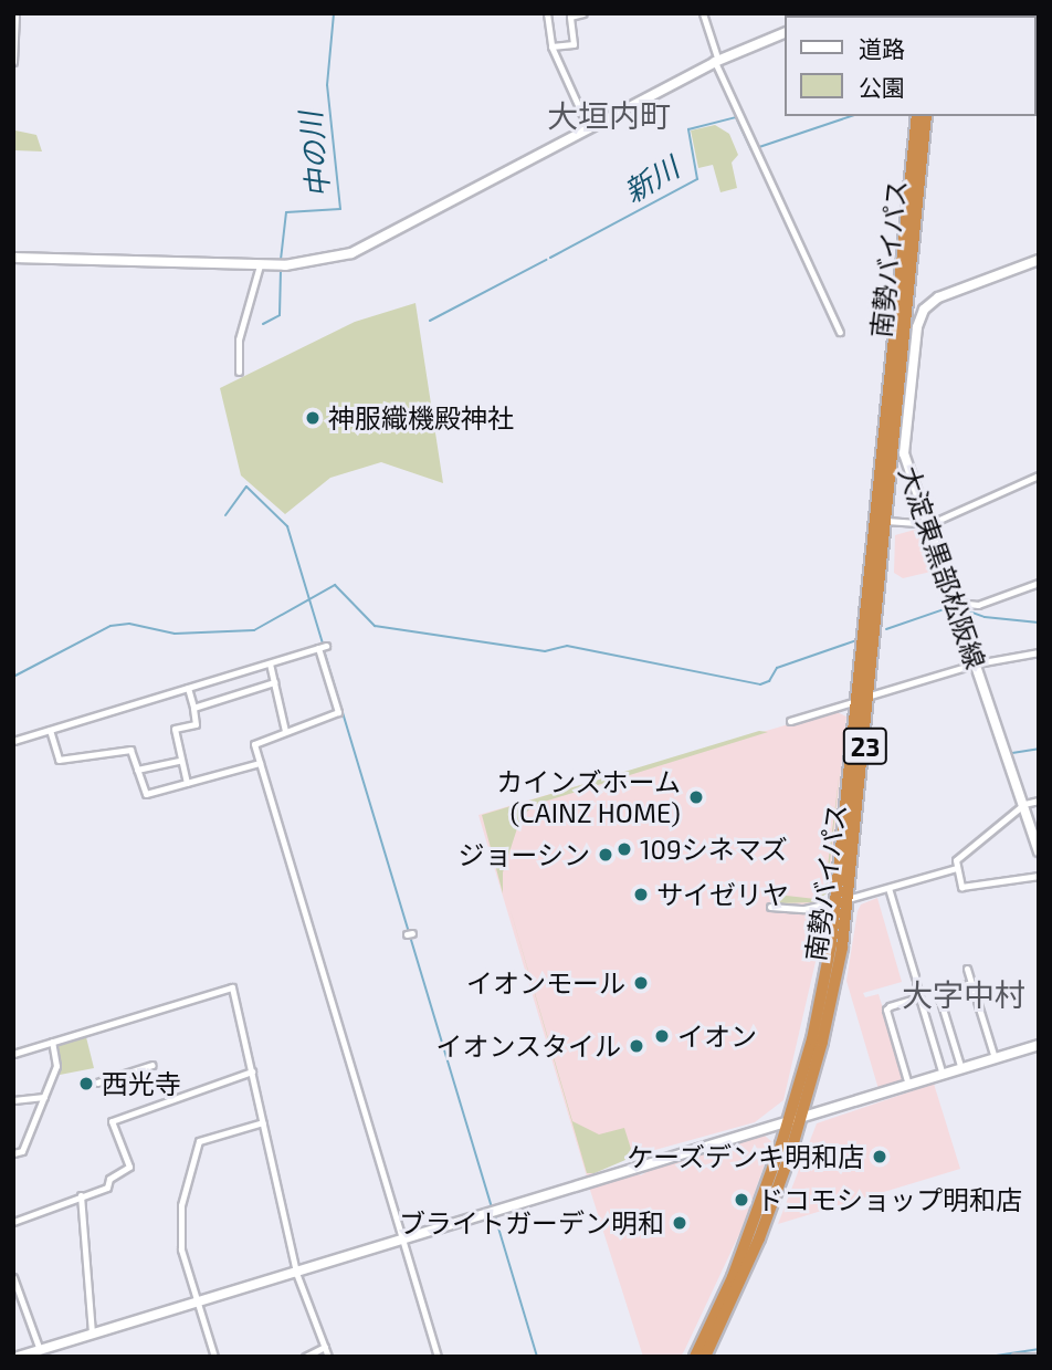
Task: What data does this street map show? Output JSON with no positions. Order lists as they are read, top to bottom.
{
  "streets": {
    "highway": ["南勢バイパス", "23"],
    "street": ["大淀東黒部松阪線"]
  },
  "districts": ["大垣内町", "大字中村"],
  "water": ["中の川", "新川"],
  "places": [
    "神服織機殿神社",
    "カインズホーム (CAINZ HOME)",
    "109シネマズ",
    "ジョーシン",
    "サイゼリヤ",
    "イオンモール",
    "イオン",
    "イオンスタイル",
    "西光寺",
    "ケーズデンキ明和店",
    "ドコモショップ明和店",
    "ブライトガーデン明和"
  ],
  "legend": ["道路", "公園"]
}
